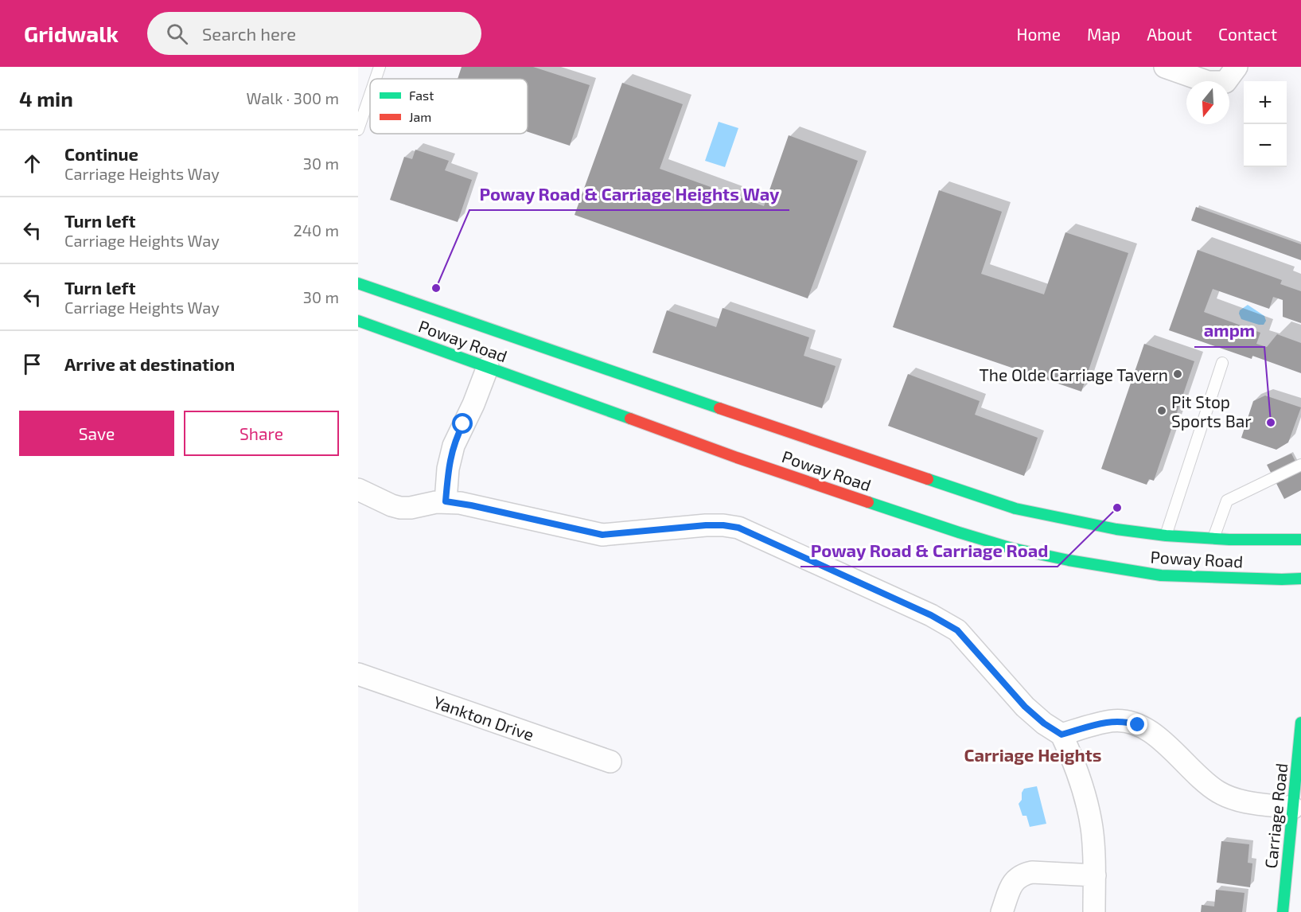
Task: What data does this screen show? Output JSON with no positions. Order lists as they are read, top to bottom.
{
  "streets": {
    "main road": ["Poway Road", "Carriage Road"],
    "street": ["Yankton Drive"]
  },
  "districts": ["Carriage Heights"],
  "places": [
    "Poway Road & Carriage Heights Way",
    "The Olde Carriage Tavern",
    "Pit Stop Sports Bar",
    "ampm",
    "Poway Road & Carriage Road"
  ],
  "legend": ["Fast", "Jam"],
  "north": "bottom",
  "page": {
    "header": "Gridwalk",
    "search": "Search here",
    "nav": [
      "Home",
      "Map",
      "About",
      "Contact"
    ],
    "heading": ["4 min", "Walk · 300 m"],
    "map_buttons": ["+", "−"],
    "list": [
      ["Continue", "Carriage Heights Way", "30 m"],
      ["Turn left", "Carriage Heights Way", "240 m"],
      ["Turn left", "Carriage Heights Way", "30 m"],
      "Arrive at destination"
    ],
    "buttons": ["Save", "Share"]
  }
}
